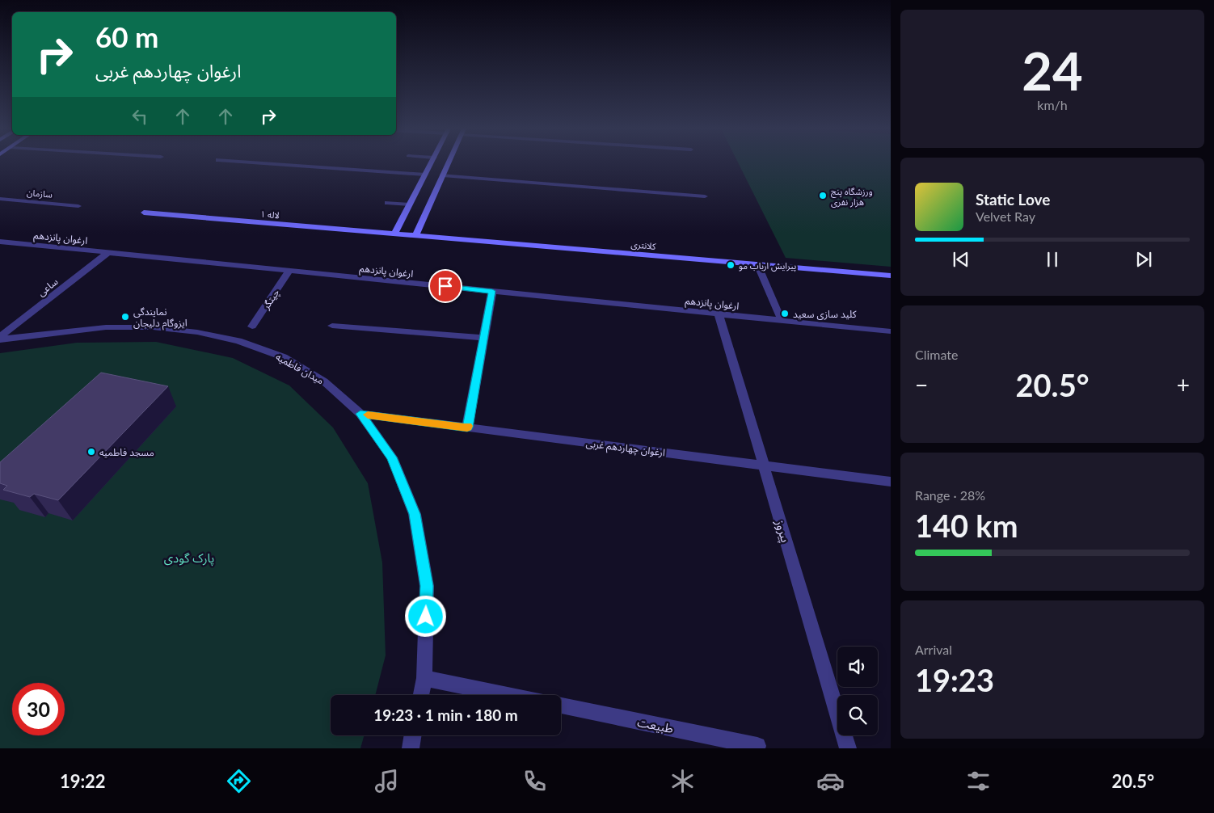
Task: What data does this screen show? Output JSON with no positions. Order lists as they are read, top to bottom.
{
  "streets": {
    "street": [
      "سازمان",
      "لاله ۱",
      "ارغوان پانزدهم",
      "کلانتری",
      "ساعی",
      "چیتگر",
      "میدان فاطمیه",
      "ارغوان چهاردهم غربی",
      "پیروز",
      "طبیعت"
    ]
  },
  "crossings": [
    ["لاله ۱", "کلانتری"],
    ["ارغوان پانزدهم", "ساعی"],
    ["ارغوان پانزدهم", "چیتگر"],
    ["ارغوان پانزدهم", "پیروز"],
    ["ساعی", "میدان فاطمیه"],
    ["میدان فاطمیه", "ارغوان چهاردهم غربی"],
    ["ارغوان چهاردهم غربی", "پیروز"]
  ],
  "parks": ["پارک گودی"],
  "places": [
    "ورزشگاه پنج هزار نفری",
    "پیرایش ارباب مو",
    "کلید سازی سعید",
    "نمایندگی ایزوگام دلیجان",
    "مسجد فاطمیه"
  ],
  "page": {
    "tile": [
      ["24", "km/h"],
      "Climate",
      ["Range · 28%", "140 km"],
      ["Arrival", "19:23"]
    ],
    "turn": ["60 m", "ارغوان چهاردهم غربی"],
    "song": ["Static Love", "Velvet Ray"],
    "heat": ["−", "20.5°", "+"],
    "limit": "30",
    "trip": "19:23 · 1 min · 180 m",
    "tabs": ["19:22", "20.5°"]
  }
}
